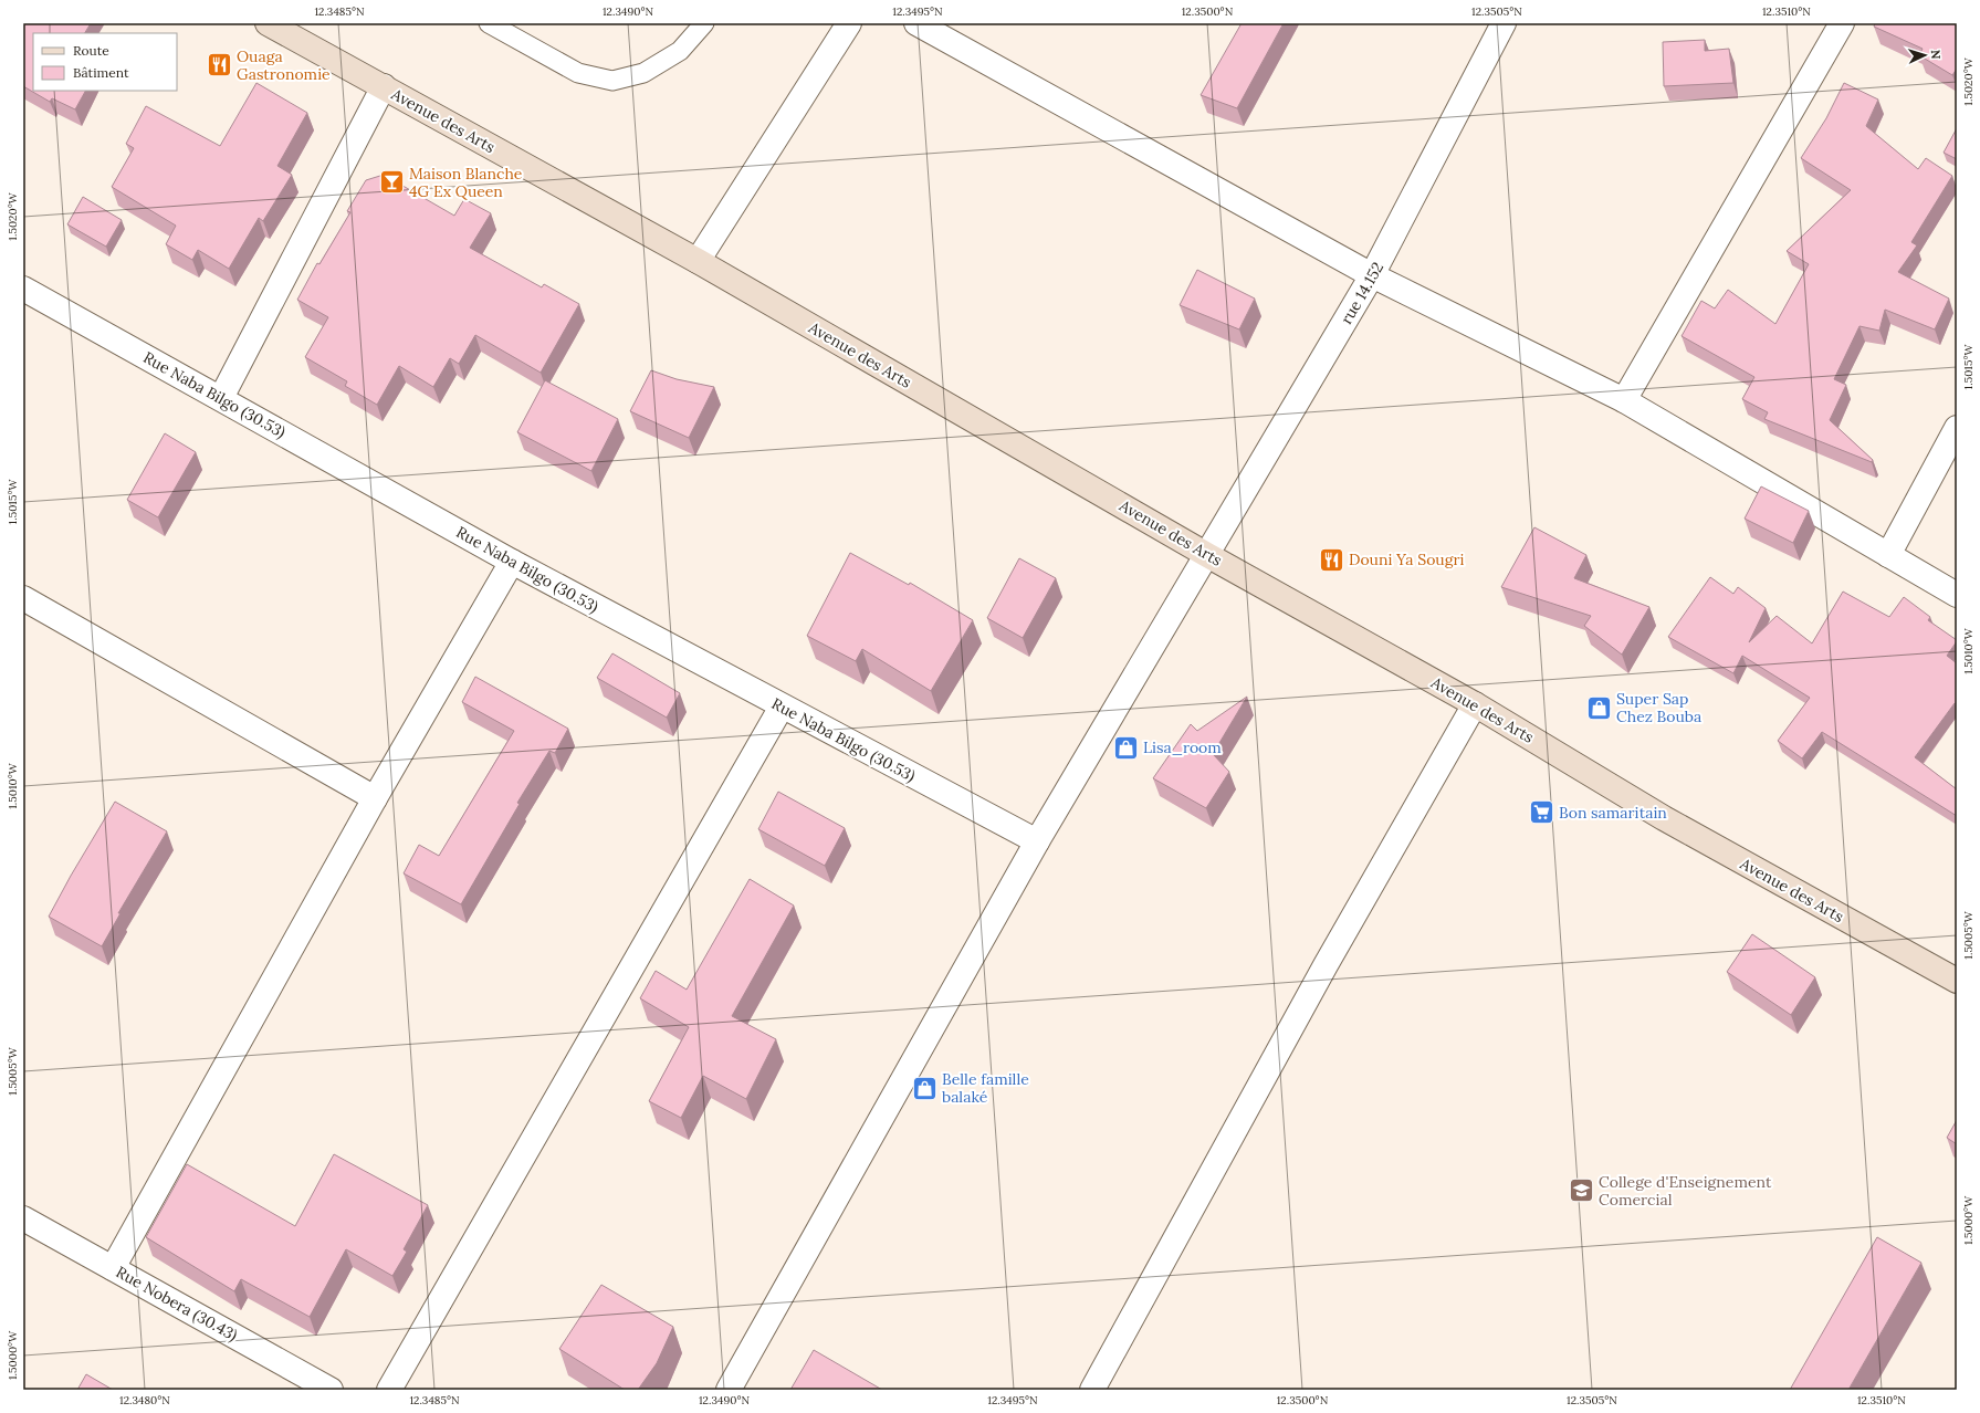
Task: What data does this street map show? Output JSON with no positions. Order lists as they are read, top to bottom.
{
  "streets": {
    "street": [
      "Avenue des Arts",
      "rue 14.152",
      "Rue Naba Bilgo (30.53)",
      "Rue Nobera (30.43)"
    ]
  },
  "crossings": [
    ["Avenue des Arts", "rue 14.152"],
    ["rue 14.152", "Rue Naba Bilgo (30.53)"]
  ],
  "places": {
    "restaurant": ["Ouaga Gastronomie", "Douni Ya Sougri"],
    "bar": ["Maison Blanche 4G Ex Queen"],
    "shop": ["Super Sap Chez Bouba", "Lisa_room", "Belle famille balaké"],
    "supermarket": ["Bon samaritain"],
    "school or university": ["College d'Enseignement Comercial"]
  },
  "legend": ["Route", "Bâtiment"],
  "north": "right",
  "coordinates": [
    "12.3485°N",
    "12.3490°N",
    "12.3495°N",
    "12.3500°N",
    "12.3505°N",
    "12.3510°N",
    "1.5020°W",
    "1.5015°W",
    "1.5010°W",
    "1.5005°W",
    "1.5000°W",
    "12.3480°N"
  ]
}
